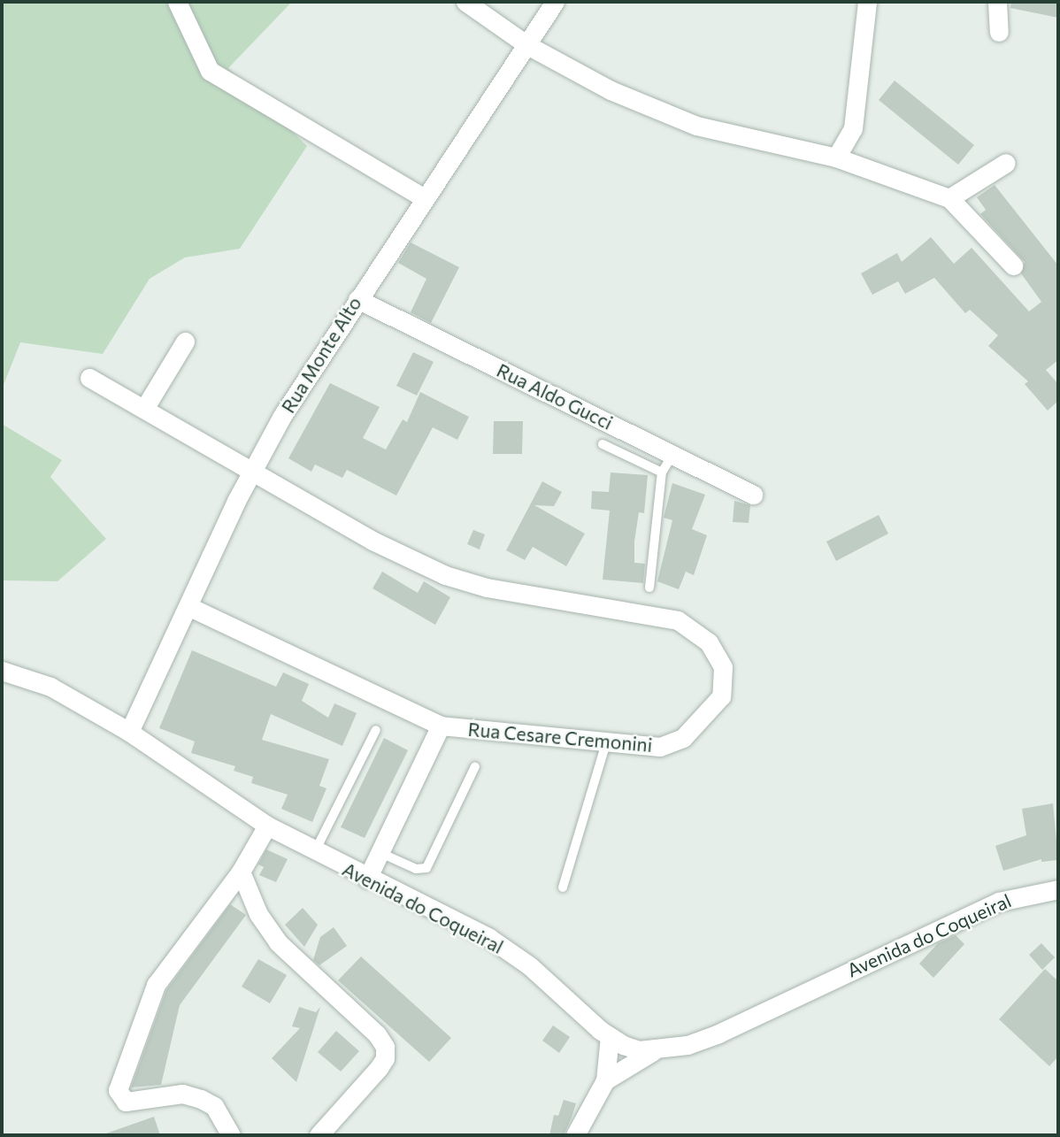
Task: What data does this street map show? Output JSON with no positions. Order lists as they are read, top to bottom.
{
  "streets": {
    "street": [
      "Rua Monte Alto",
      "Rua Aldo Gucci",
      "Rua Cesare Cremonini",
      "Avenida do Coqueiral"
    ]
  },
  "crossings": [
    ["Rua Monte Alto", "Rua Aldo Gucci"],
    ["Rua Monte Alto", "Rua Cesare Cremonini"],
    ["Rua Monte Alto", "Avenida do Coqueiral"]
  ]
}
